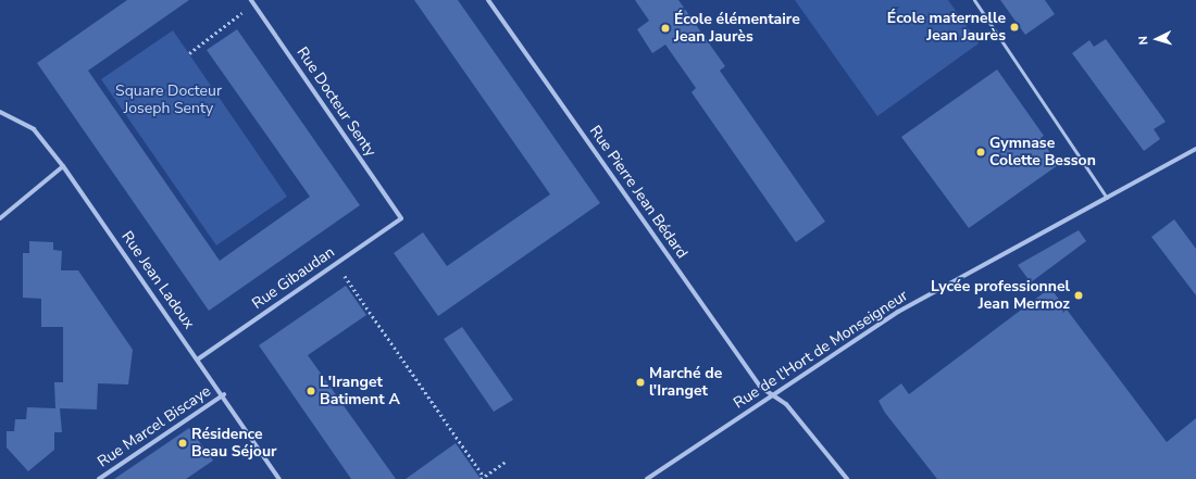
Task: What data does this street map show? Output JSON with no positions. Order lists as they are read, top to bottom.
{
  "streets": {
    "street": [
      "Rue Docteur Senty",
      "Rue Pierre Jean Bédard",
      "Rue Gibaudan",
      "Rue Jean Ladoux",
      "Rue de l'Hort de Monseigneur",
      "Rue Marcel Biscaye"
    ]
  },
  "crossings": [
    ["Rue Docteur Senty", "Rue Gibaudan"],
    ["Rue Pierre Jean Bédard", "Rue de l'Hort de Monseigneur"],
    ["Rue Gibaudan", "Rue Jean Ladoux"],
    ["Rue Jean Ladoux", "Rue Marcel Biscaye"]
  ],
  "parks": ["Square Docteur Joseph Senty"],
  "places": [
    "École maternelle Jean Jaurès",
    "École élémentaire Jean Jaurès",
    "Gymnase Colette Besson",
    "Lycée professionnel Jean Mermoz",
    "Marché de l'Iranget",
    "L'Iranget Batiment A",
    "Résidence Beau Séjour"
  ],
  "north": "left"
}
